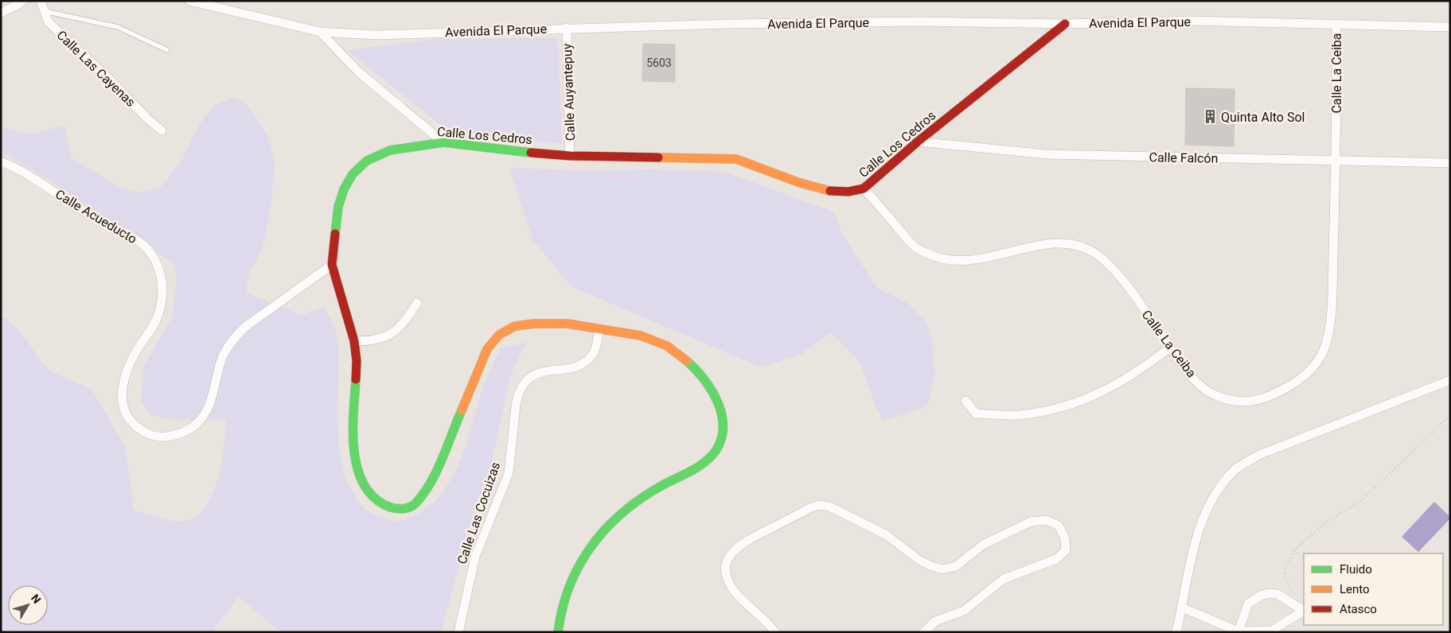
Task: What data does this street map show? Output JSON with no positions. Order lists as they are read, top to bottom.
{
  "streets": {
    "street": [
      "Avenida El Parque",
      "Calle Las Cayenas",
      "Calle La Ceiba",
      "Calle Auyantepuy",
      "Calle Los Cedros",
      "Calle Falcón",
      "Calle Acueducto",
      "Calle Las Cocuizas"
    ]
  },
  "crossings": [
    ["Avenida El Parque", "Calle La Ceiba"],
    ["Avenida El Parque", "Calle Auyantepuy"],
    ["Avenida El Parque", "Calle Los Cedros"],
    ["Calle La Ceiba", "Calle Los Cedros"],
    ["Calle La Ceiba", "Calle Falcón"],
    ["Calle Auyantepuy", "Calle Los Cedros"],
    ["Calle Los Cedros", "Calle Falcón"],
    ["Calle Los Cedros", "Calle Acueducto"],
    ["Calle Los Cedros", "Calle Las Cocuizas"]
  ],
  "places": {
    "building": ["Quinta Alto Sol"]
  },
  "house_numbers": ["5603"],
  "legend": ["Fluido", "Lento", "Atasco"],
  "north": "top right"
}
